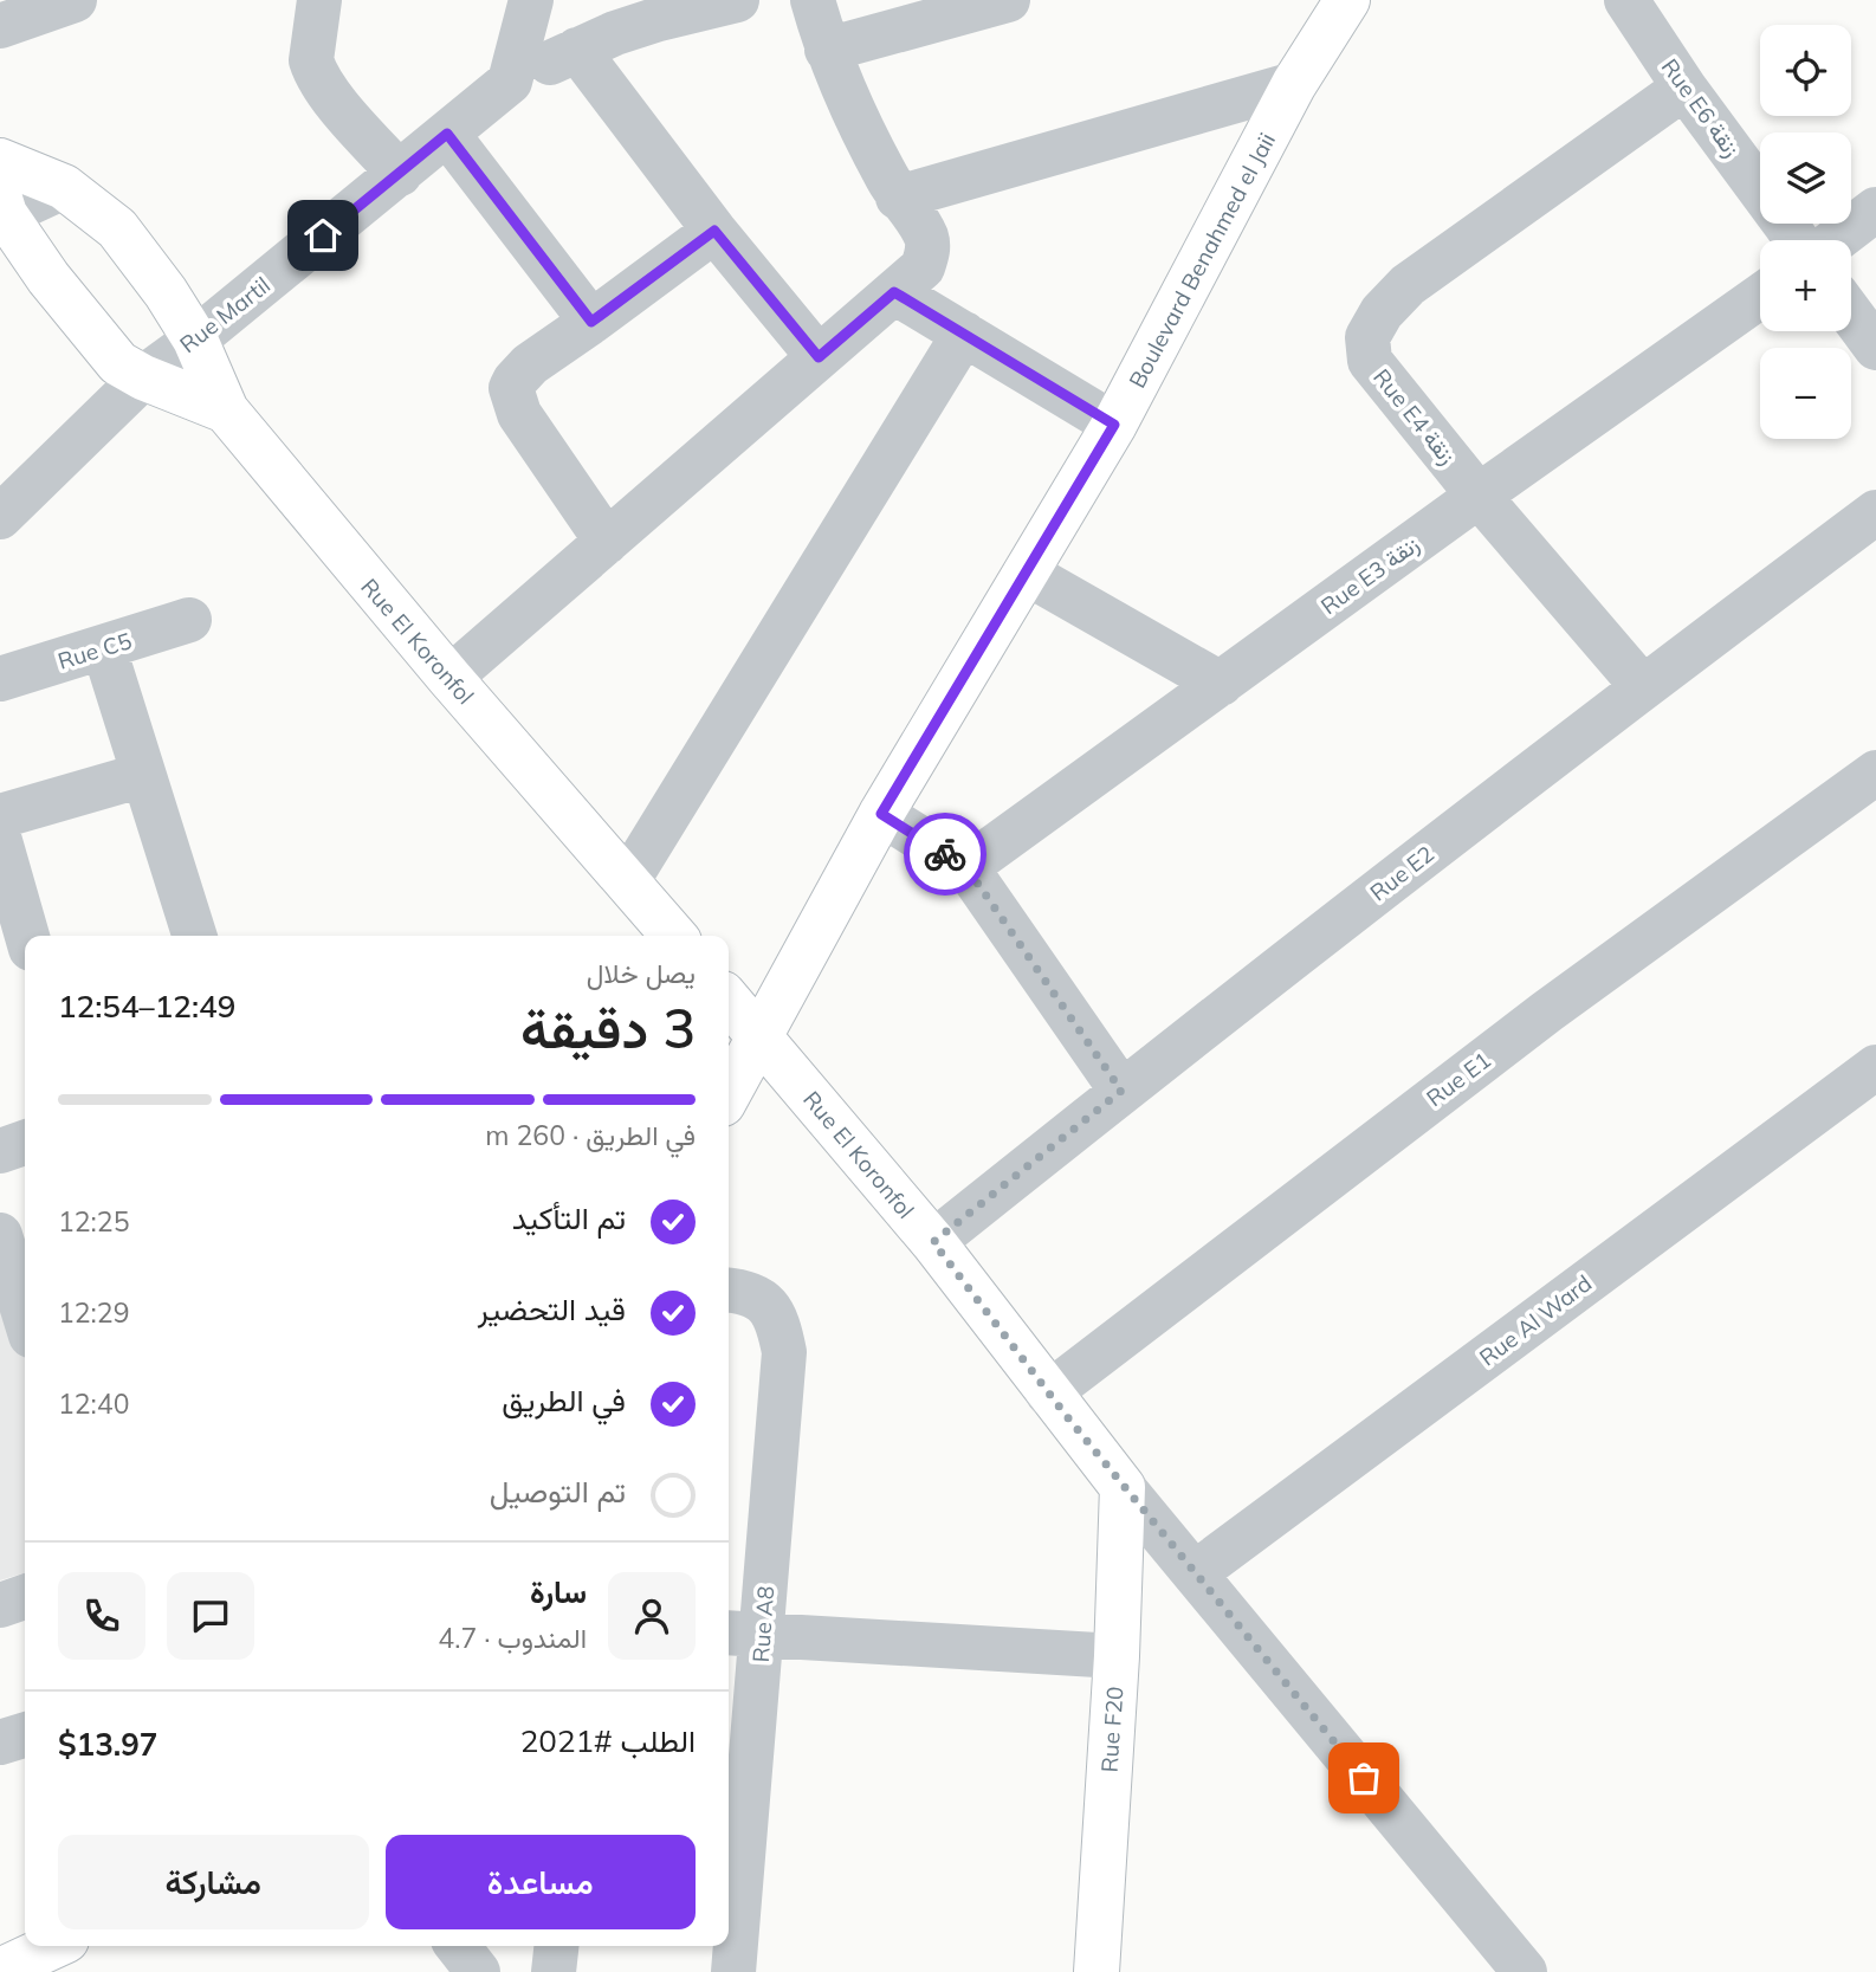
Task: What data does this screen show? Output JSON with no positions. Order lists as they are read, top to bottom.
{
  "streets": {
    "street": [
      "Rue E6 زنقة",
      "Boulevard Benahmed el Jaii",
      "Rue Martil",
      "Rue E4 زنقة",
      "Rue E3 زنقة",
      "Rue El Koronfol",
      "Rue C5",
      "Rue E2",
      "Rue E1",
      "Rue Al Ward",
      "Rue A8",
      "Rue F20"
    ]
  },
  "crossings": [
    ["Rue E6 زنقة", "Rue E4 زنقة"],
    ["Boulevard Benahmed el Jaii", "Rue El Koronfol"],
    ["Rue Martil", "Rue El Koronfol"],
    ["Rue E4 زنقة", "Rue E3 زنقة"],
    ["Rue E4 زنقة", "Rue E2"],
    ["Rue El Koronfol", "Rue E2"],
    ["Rue El Koronfol", "Rue E1"],
    ["Rue El Koronfol", "Rue Al Ward"],
    ["Rue El Koronfol", "Rue F20"]
  ],
  "page": {
    "map_buttons": ["+", "−"],
    "heading": ["3 دقيقة", "يصل خلال", "12:49–12:54"],
    "panel": [
      "سارة",
      "المندوب · 4.7",
      "الطلب #2021",
      "$13.97"
    ],
    "bar": "في الطريق · 260 m",
    "list": [
      ["تم التأكيد", "12:25"],
      ["قيد التحضير", "12:29"],
      ["في الطريق", "12:40"],
      "تم التوصيل"
    ],
    "buttons": ["مساعدة", "مشاركة"]
  }
}
